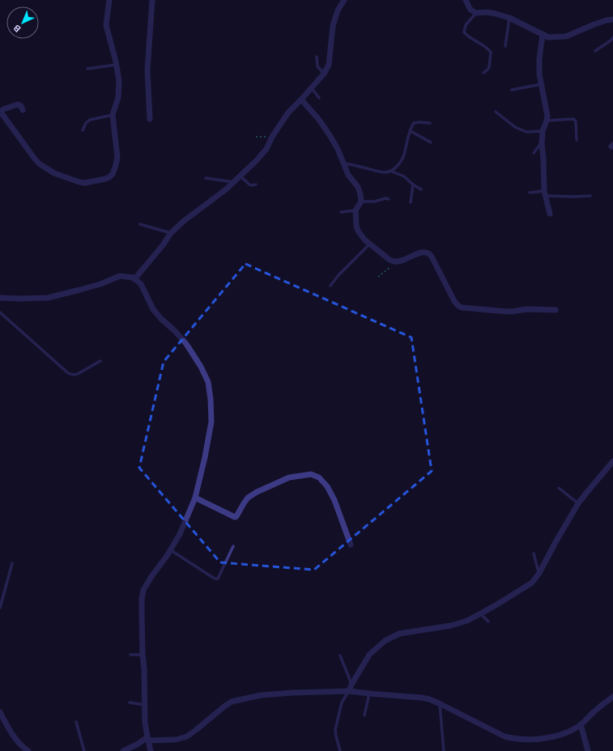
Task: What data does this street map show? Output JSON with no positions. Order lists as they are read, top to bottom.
{
  "north": "bottom left"
}
